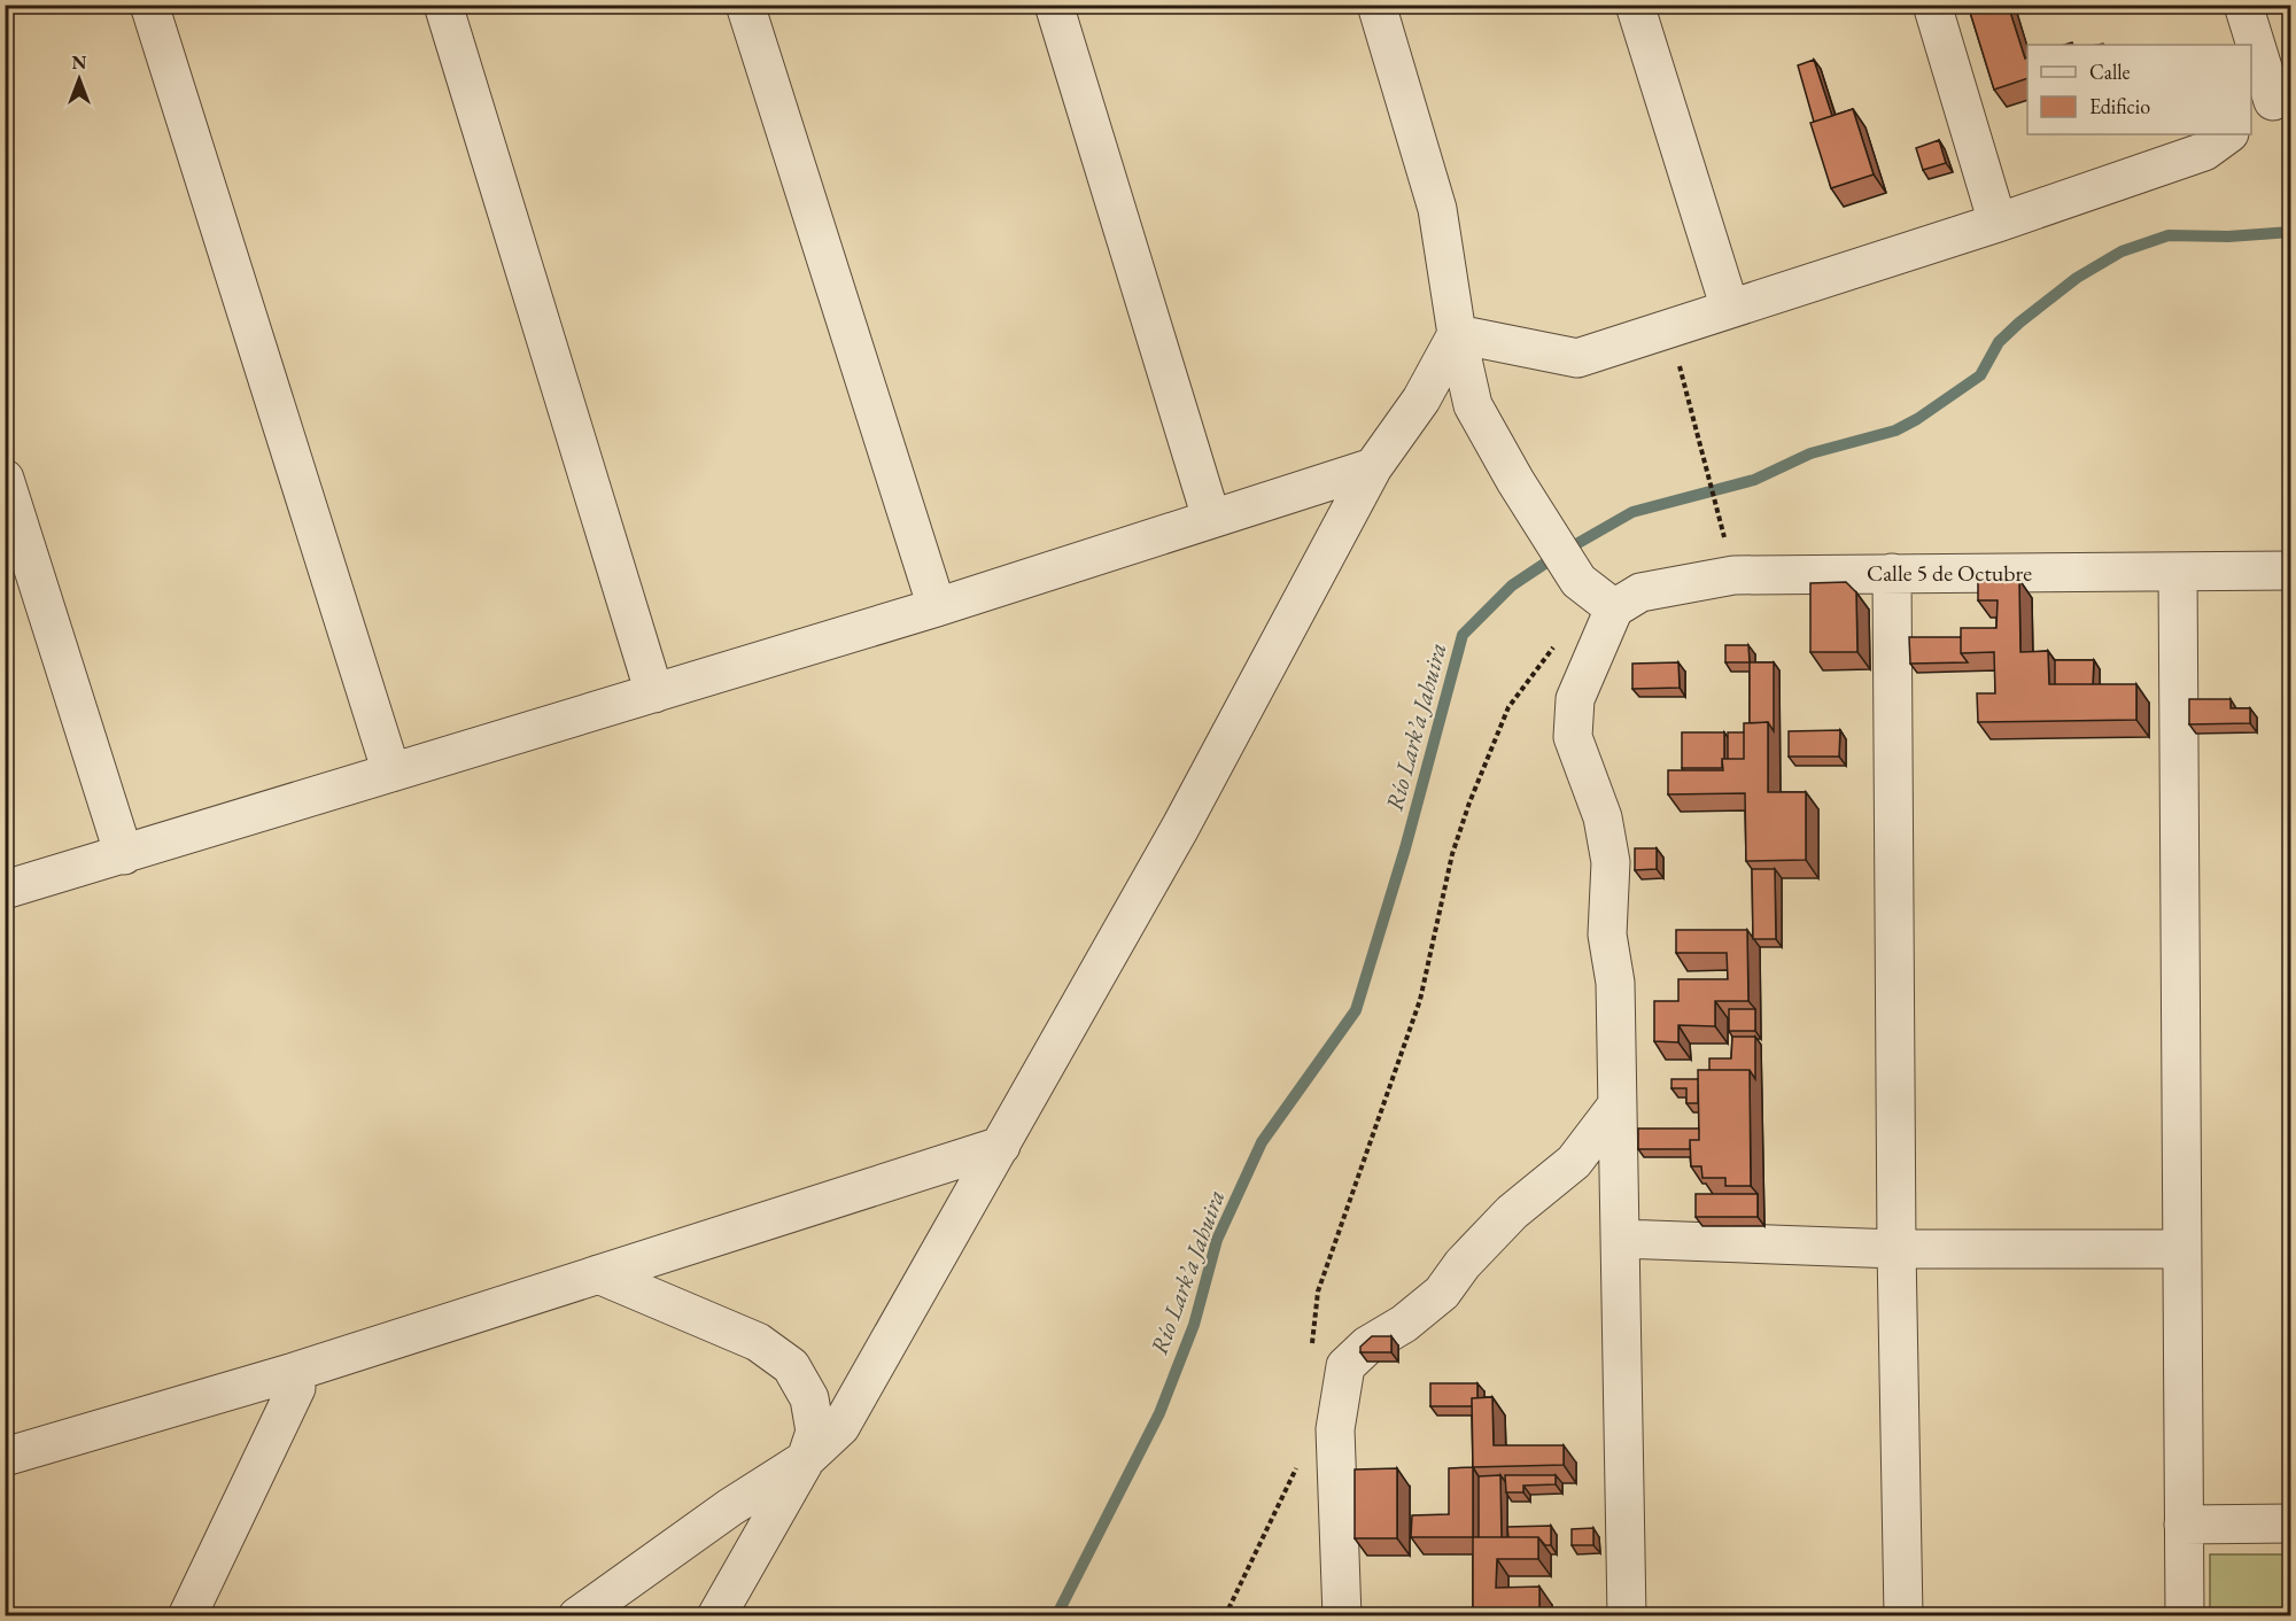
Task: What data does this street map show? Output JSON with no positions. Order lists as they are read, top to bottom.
{
  "streets": {
    "street": ["Calle 5 de Octubre"]
  },
  "water": ["Río Lark’a Jahuira"],
  "legend": ["Calle", "Edificio"],
  "north": "top"
}
